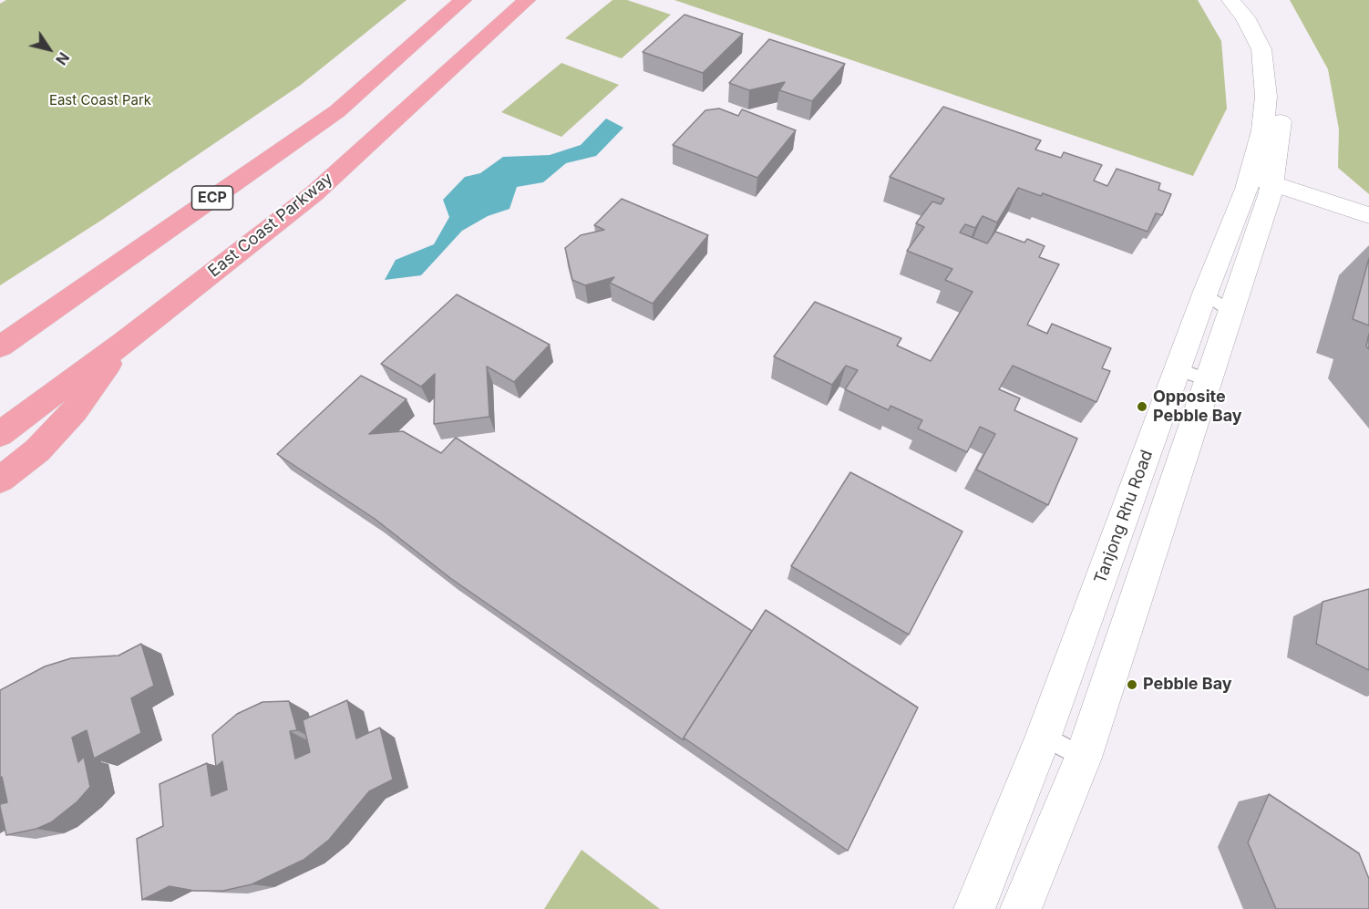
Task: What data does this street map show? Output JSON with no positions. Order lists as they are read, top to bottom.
{
  "streets": {
    "highway": ["ECP", "East Coast Parkway"],
    "street": ["Tanjong Rhu Road"]
  },
  "parks": ["East Coast Park"],
  "places": ["Opposite Pebble Bay", "Pebble Bay"],
  "north": "bottom right"
}
